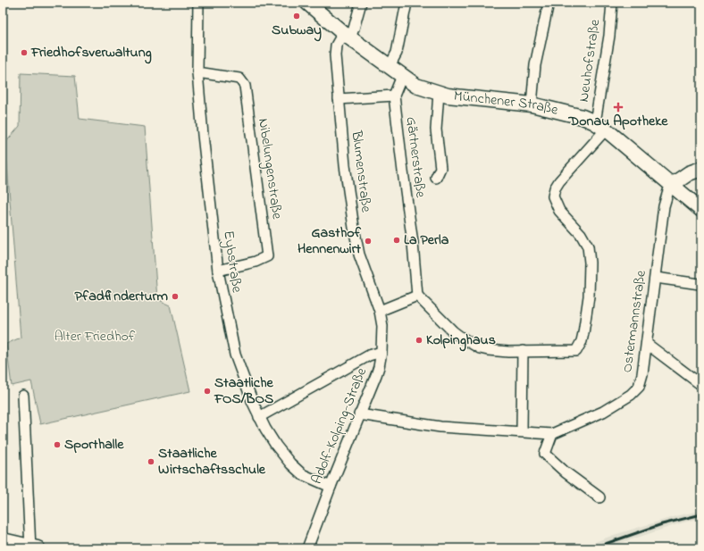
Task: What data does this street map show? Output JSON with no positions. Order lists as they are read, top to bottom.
{
  "streets": {
    "main road": ["Münchener Straße"],
    "street": [
      "Neuhofstraße",
      "Gärtnerstraße",
      "Nibelungenstraße",
      "Blumenstraße",
      "Eybstraße",
      "Ostermannstraße",
      "Adolf-Kolping-Straße"
    ]
  },
  "crossings": [
    ["Neuhofstraße", "Münchener Straße"],
    ["Münchener Straße", "Gärtnerstraße"],
    ["Münchener Straße", "Blumenstraße"],
    ["Münchener Straße", "Ostermannstraße"],
    ["Nibelungenstraße", "Eybstraße"],
    ["Blumenstraße", "Adolf-Kolping-Straße"],
    ["Eybstraße", "Adolf-Kolping-Straße"],
    ["Ostermannstraße", "Adolf-Kolping-Straße"]
  ],
  "parks": ["Alter Friedhof"],
  "places": {
    "other": [
      "Subway",
      "Friedhofsverwaltung",
      "La Perla",
      "Gasthof Hennenwirt",
      "Pfadfinderturm",
      "Kolpinghaus",
      "Staatliche FOS/BOS",
      "Sporthalle",
      "Staatliche Wirtschaftsschule"
    ],
    "health": ["Donau Apotheke"]
  }
}
